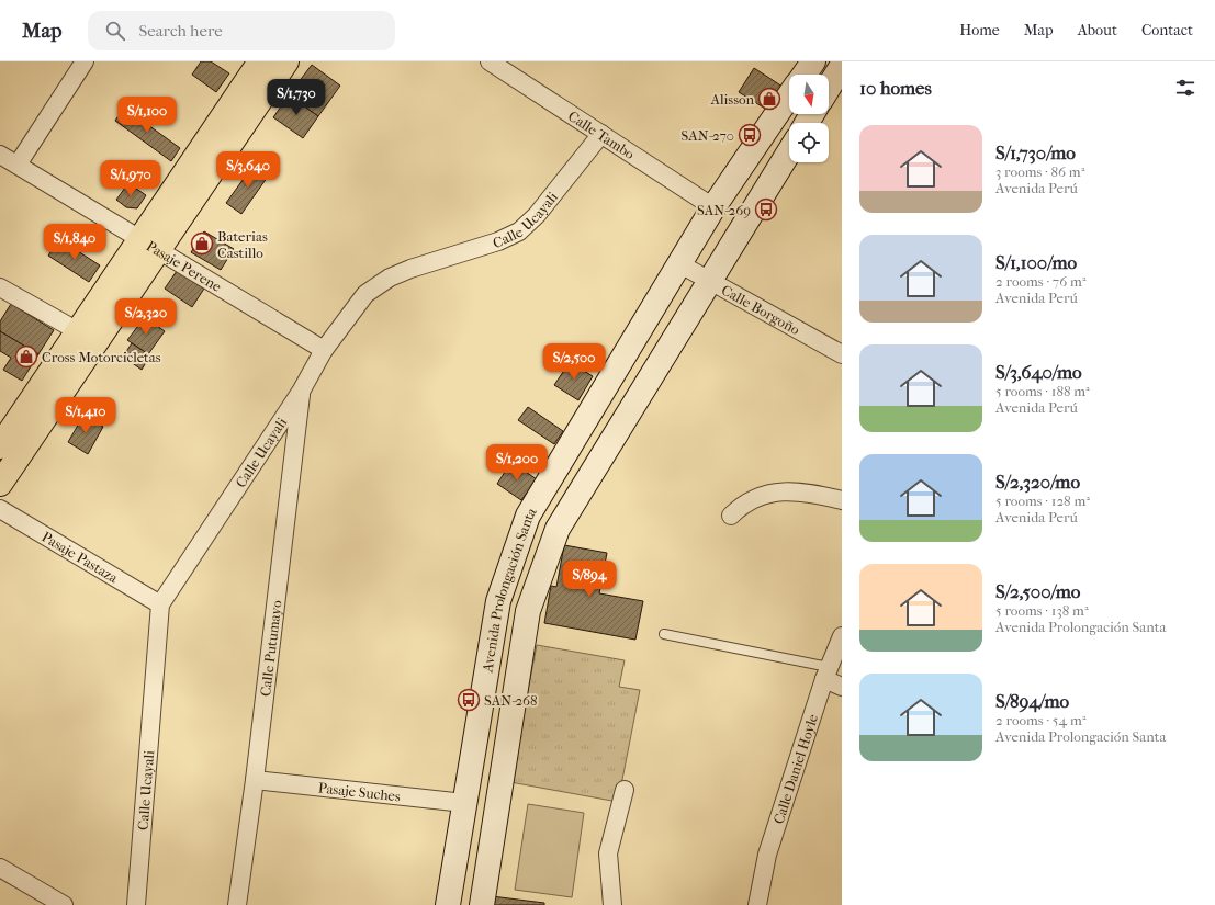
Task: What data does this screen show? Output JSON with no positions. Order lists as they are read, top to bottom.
{
  "streets": {
    "street": [
      "Calle Tambo",
      "Calle Ucayali",
      "Pasaje Perene",
      "Calle Borgoño",
      "Pasaje Pastaza",
      "Avenida Prolongación Santa",
      "Calle Putumayo",
      "Calle Daniel Hoyle",
      "Pasaje Suches"
    ]
  },
  "crossings": [
    ["Calle Tambo", "Calle Ucayali"],
    ["Calle Tambo", "Avenida Prolongación Santa"],
    ["Calle Ucayali", "Pasaje Perene"],
    ["Calle Ucayali", "Pasaje Pastaza"],
    ["Calle Ucayali", "Calle Putumayo"],
    ["Calle Borgoño", "Avenida Prolongación Santa"],
    ["Avenida Prolongación Santa", "Pasaje Suches"],
    ["Calle Putumayo", "Pasaje Suches"]
  ],
  "places": {
    "shop": ["Alisson", "Baterias Castillo", "Cross Motorcicletas"],
    "bus stop": ["SAN-270", "SAN-269", "SAN-268"]
  },
  "north": "bottom",
  "page": {
    "header": "Map",
    "search": "Search here",
    "nav": [
      "Home",
      "Map",
      "About",
      "Contact"
    ],
    "heading": "10 homes",
    "price": [
      "S/1,730",
      "S/1,100",
      "S/3,640",
      "S/1,970",
      "S/1,840",
      "S/2,320",
      "S/2,500",
      "S/1,410",
      "S/1,200",
      "S/894"
    ],
    "list": [
      {
        "name": "S/1,730/mo",
        "note": "3 rooms · 86 m² · Avenida Perú"
      },
      {
        "name": "S/1,100/mo",
        "note": "2 rooms · 76 m² · Avenida Perú"
      },
      {
        "name": "S/3,640/mo",
        "note": "5 rooms · 188 m² · Avenida Perú"
      },
      {
        "name": "S/2,320/mo",
        "note": "5 rooms · 128 m² · Avenida Perú"
      },
      {
        "name": "S/2,500/mo",
        "note": "5 rooms · 138 m² · Avenida Prolongación Santa"
      },
      {
        "name": "S/894/mo",
        "note": "2 rooms · 54 m² · Avenida Prolongación Santa"
      }
    ]
  }
}
